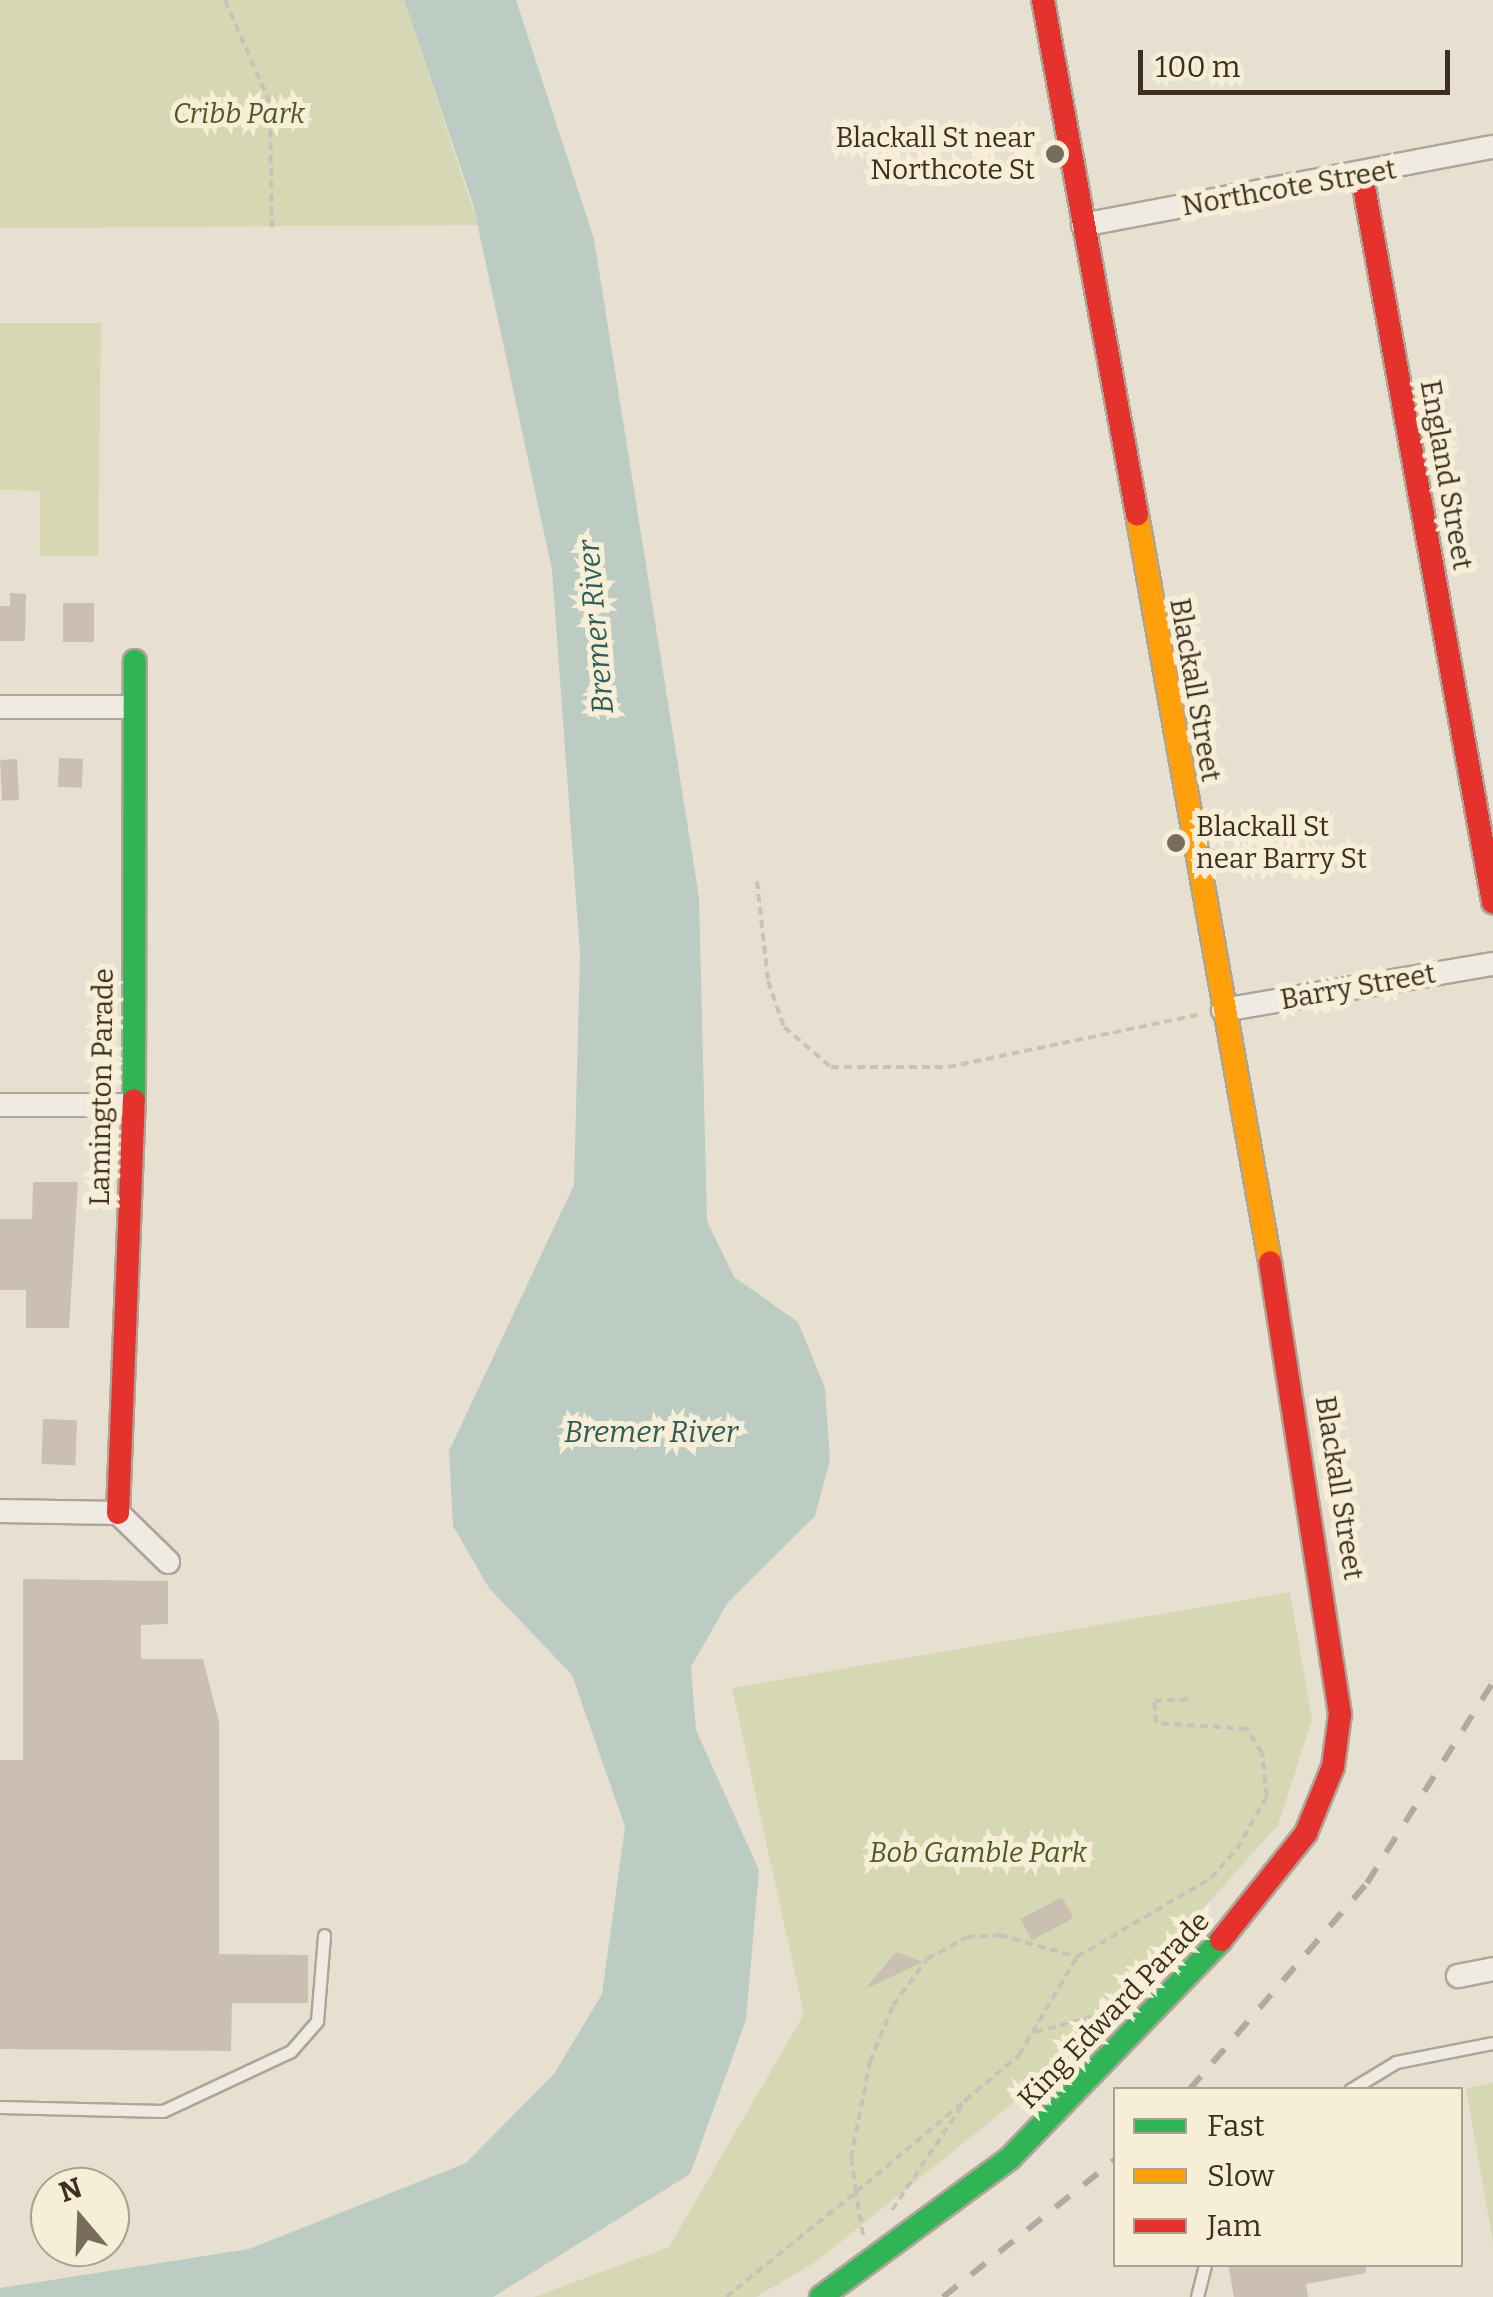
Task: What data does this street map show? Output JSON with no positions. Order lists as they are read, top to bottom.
{
  "streets": {
    "street": [
      "Northcote Street",
      "England Street",
      "Blackall Street",
      "Barry Street",
      "Lamington Parade",
      "King Edward Parade"
    ]
  },
  "crossings": [
    ["Northcote Street", "England Street"],
    ["Northcote Street", "Blackall Street"],
    ["Blackall Street", "Barry Street"],
    ["Blackall Street", "King Edward Parade"]
  ],
  "water": ["Bremer River"],
  "parks": ["Cribb Park", "Bob Gamble Park"],
  "places": ["Blackall St near Northcote St", "Blackall St near Barry St"],
  "legend": ["Fast", "Slow", "Jam"],
  "scale_bar": "100 m",
  "north": "top"
}
